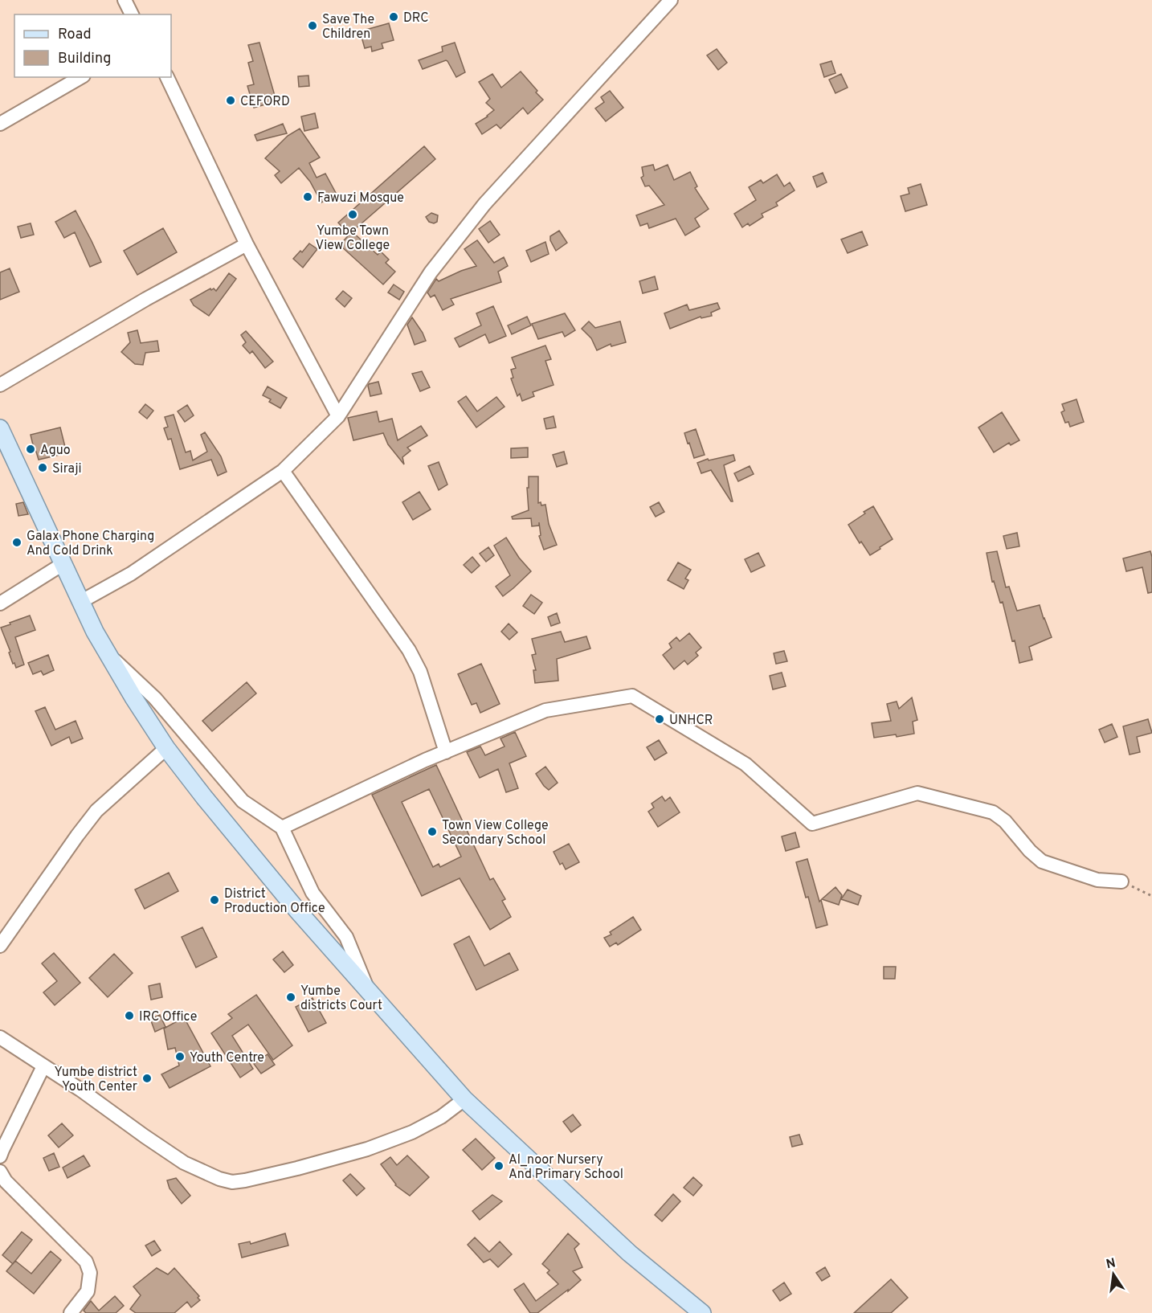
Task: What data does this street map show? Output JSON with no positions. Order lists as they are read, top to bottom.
{
  "places": [
    "DRC",
    "Save The Children",
    "CEFORD",
    "Fawuzi Mosque",
    "Yumbe Town View College",
    "Aguo",
    "Siraji",
    "Galax Phone Charging And Cold Drink",
    "UNHCR",
    "Town View College Secondary School",
    "District Production Office",
    "Yumbe districts Court",
    "IRC Office",
    "Youth Centre",
    "Yumbe district Youth Center",
    "Al_noor Nursery And Primary School"
  ],
  "legend": ["Road", "Building"],
  "north": "top"
}
